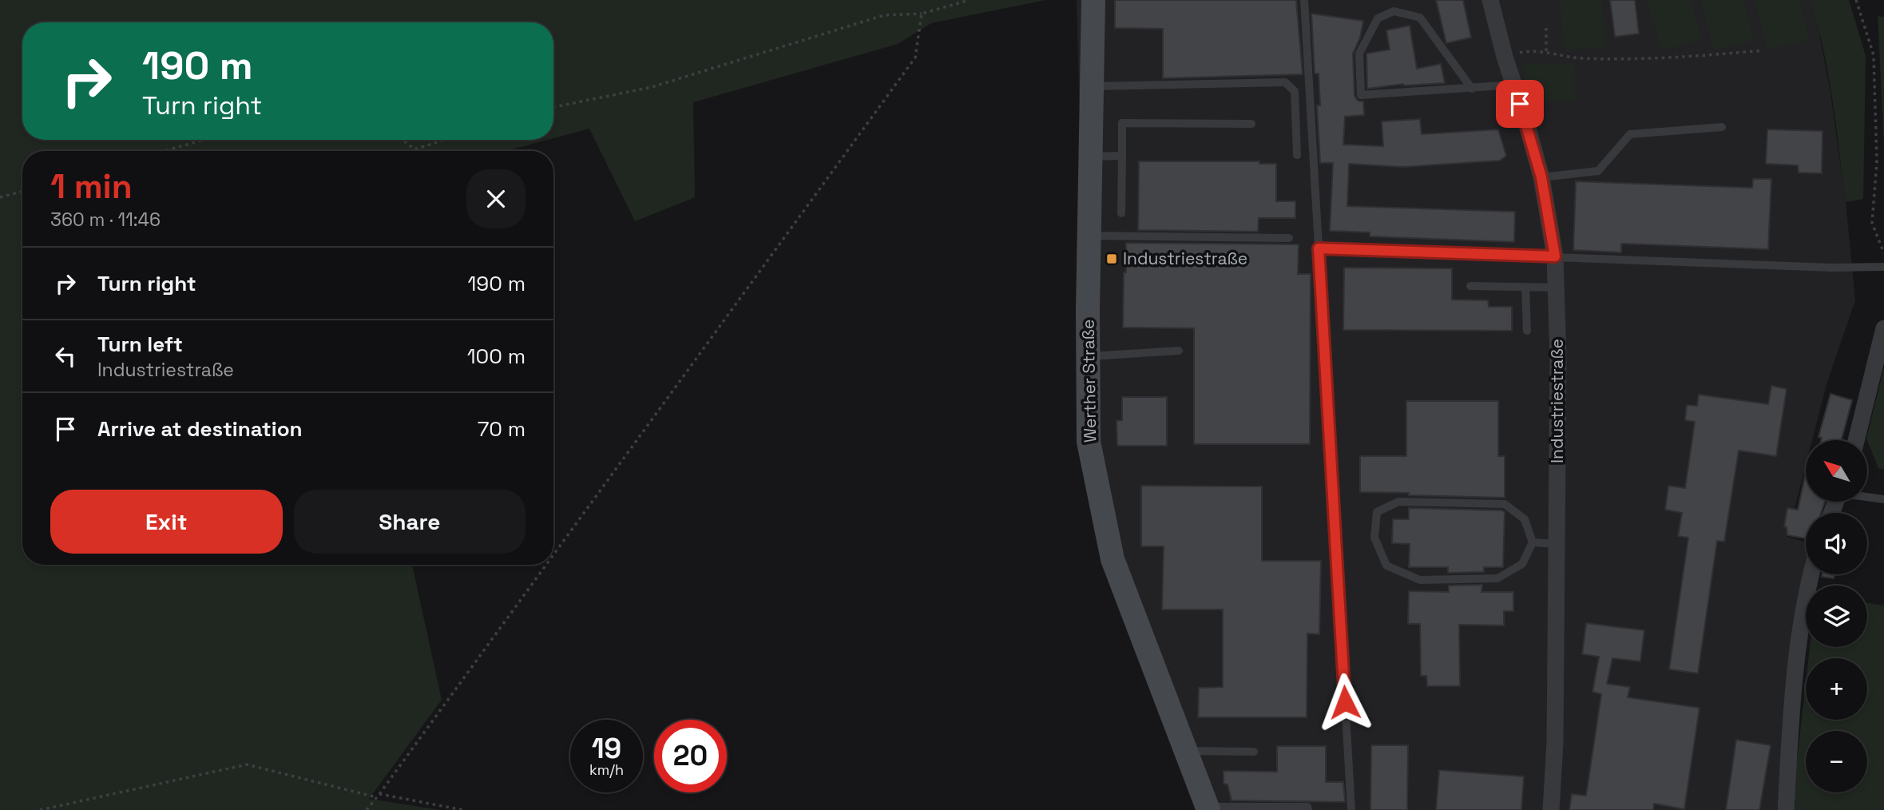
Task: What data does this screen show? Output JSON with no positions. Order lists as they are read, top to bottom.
{
  "streets": {
    "street": ["Werther Straße", "Industriestraße"]
  },
  "places": {
    "transit": ["Industriestraße"]
  },
  "north": "top left",
  "page": {
    "turn": ["190 m", "Turn right"],
    "heading": ["1 min", "360 m · 11:46"],
    "list": [
      {
        "name": "Turn right",
        "value": "190 m"
      },
      {
        "name": "Turn left",
        "note": "Industriestraße",
        "value": "100 m"
      },
      {
        "name": "Arrive at destination",
        "value": "70 m"
      }
    ],
    "map_buttons": ["+", "−"],
    "buttons": ["Exit", "Share"],
    "speed": "19 km/h",
    "limit": "20"
  }
}
